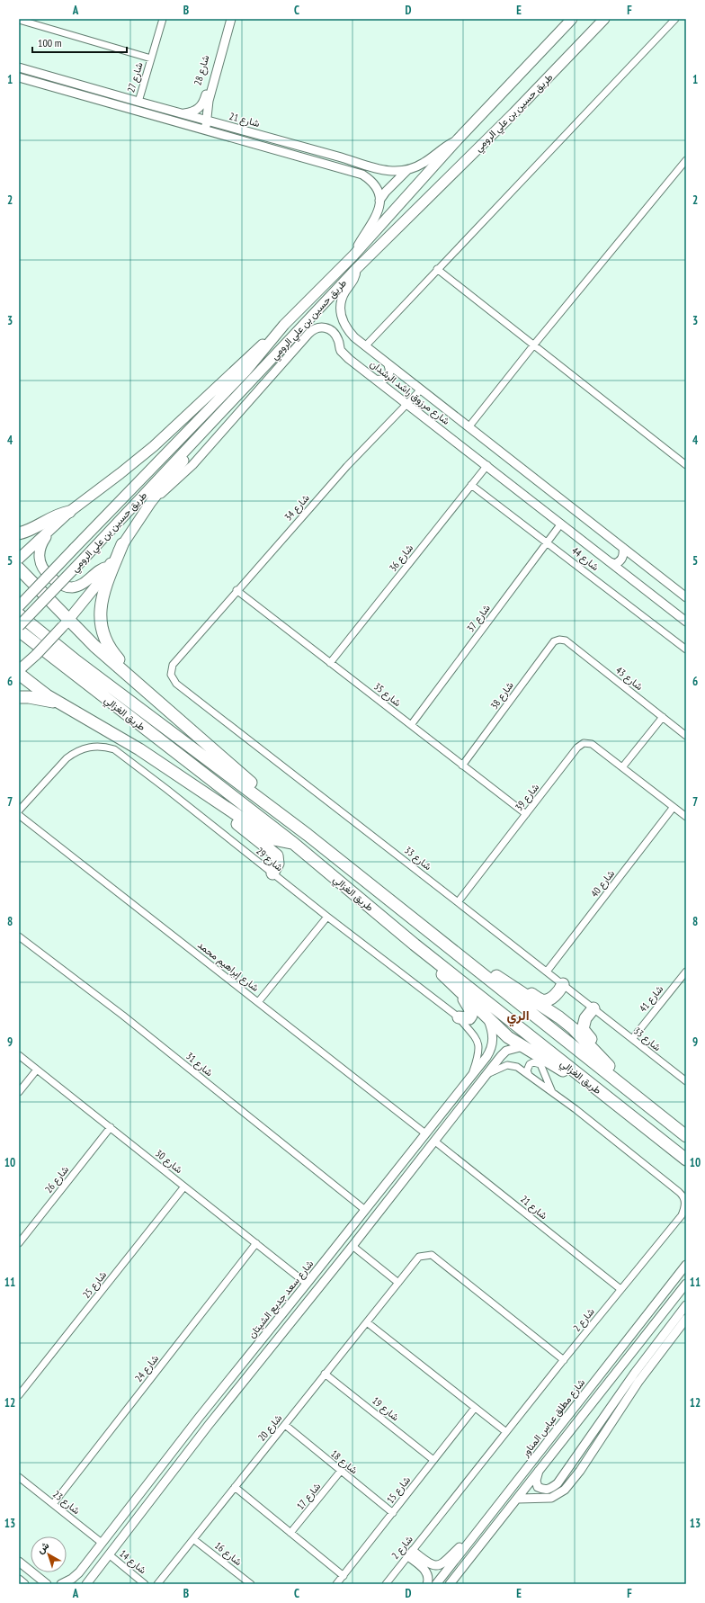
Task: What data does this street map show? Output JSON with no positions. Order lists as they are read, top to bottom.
{
  "streets": {
    "highway": ["طريق حسين بن علي الرومي", "طريق الغزالي"],
    "street": [
      "شارع 28",
      "شارع 27",
      "شارع 21",
      "شارع مرزوق راشد الرشدان",
      "شارع 34",
      "شارع 36",
      "شارع 44",
      "شارع 37",
      "شارع 43",
      "شارع 35",
      "شارع 38",
      "شارع 39",
      "شارع 33",
      "شارع 29",
      "شارع 40",
      "شارع إبراهيم محمد",
      "شارع 41",
      "شارع 31",
      "شارع 30",
      "شارع 26",
      "شارع 25",
      "شارع سعد جديع الشيتان",
      "شارع 2",
      "شارع 24",
      "شارع 19",
      "شارع مطلق عباس المناور",
      "شارع 20",
      "شارع 18",
      "شارع 15",
      "شارع 17",
      "شارع 23",
      "شارع 16",
      "شارع 14"
    ]
  },
  "crossings": [
    ["شارع 28", "شارع 21"],
    ["شارع 27", "شارع 21"],
    ["طريق حسين بن علي الرومي", "شارع 21"],
    ["طريق حسين بن علي الرومي", "شارع مرزوق راشد الرشدان"],
    ["شارع 21", "شارع 2"],
    ["شارع مرزوق راشد الرشدان", "شارع 34"],
    ["شارع مرزوق راشد الرشدان", "شارع 36"],
    ["شارع مرزوق راشد الرشدان", "شارع 37"],
    ["شارع 34", "شارع 35"],
    ["شارع 34", "شارع 33"],
    ["شارع 36", "شارع 44"],
    ["شارع 36", "شارع 35"],
    ["شارع 44", "شارع 37"],
    ["شارع 37", "شارع 35"],
    ["شارع 43", "شارع 38"],
    ["شارع 35", "شارع 38"],
    ["شارع 35", "شارع 39"],
    ["شارع 39", "شارع 33"],
    ["شارع 39", "شارع 40"],
    ["شارع 33", "شارع 40"],
    ["شارع 33", "شارع 41"],
    ["شارع 29", "شارع سعد جديع الشيتان"],
    ["شارع إبراهيم محمد", "شارع سعد جديع الشيتان"],
    ["شارع 31", "شارع سعد جديع الشيتان"],
    ["شارع 30", "شارع 26"],
    ["شارع 30", "شارع 25"],
    ["شارع 30", "شارع سعد جديع الشيتان"],
    ["شارع 30", "شارع 24"],
    ["شارع سعد جديع الشيتان", "شارع 23"],
    ["شارع 2", "شارع 20"],
    ["شارع 24", "شارع 23"],
    ["شارع 19", "شارع 20"],
    ["شارع 19", "شارع 15"],
    ["شارع 20", "شارع 18"],
    ["شارع 20", "شارع 16"],
    ["شارع 18", "شارع 15"],
    ["شارع 18", "شارع 17"]
  ],
  "districts": ["الري"],
  "scale_bar": "100 m",
  "north": "top left",
  "grid": {
    "columns": [
      "A",
      "B",
      "C",
      "D",
      "E",
      "F"
    ],
    "rows": [
      "1",
      "2",
      "3",
      "4",
      "5",
      "6",
      "7",
      "8",
      "9",
      "10",
      "11",
      "12",
      "13"
    ]
  }
}
